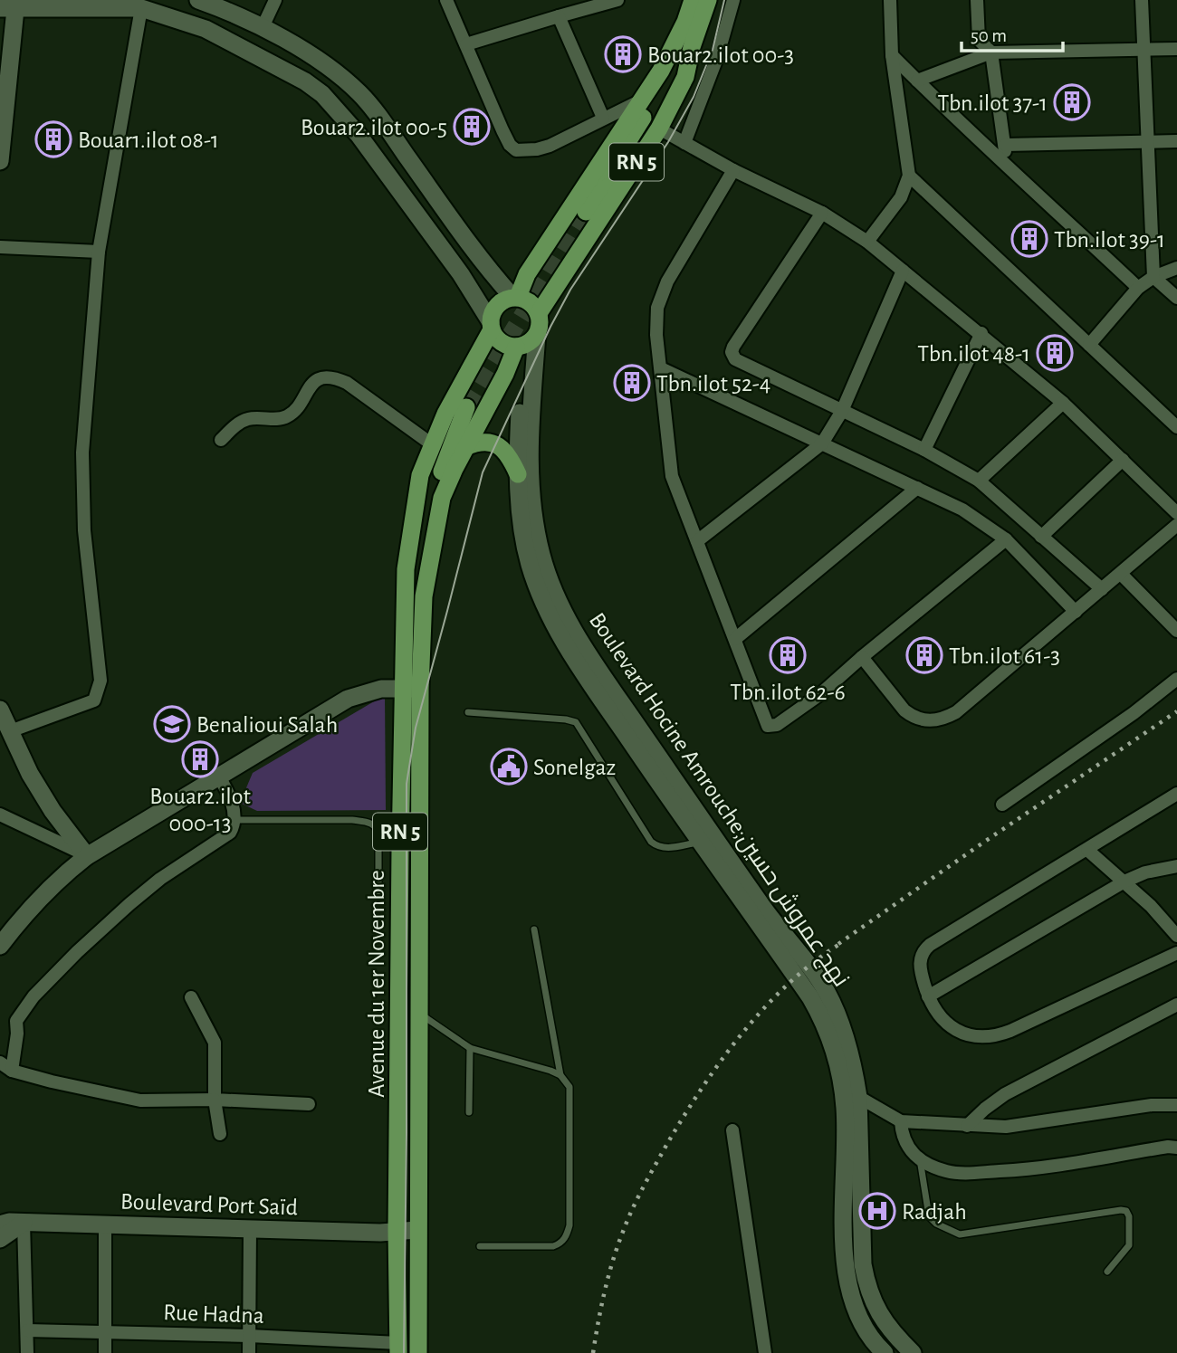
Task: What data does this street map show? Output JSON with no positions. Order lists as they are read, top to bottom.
{
  "streets": {
    "main road": [
      "RN 5",
      "Boulevard Hocine Amrouche;نهج عمروش حسين",
      "Avenue du 1er Novembre",
      "Boulevard Port Saïd"
    ],
    "street": ["Rue Hadna"]
  },
  "crossings": [
    ["RN 5", "Boulevard Hocine Amrouche;نهج عمروش حسين"],
    ["RN 5", "Avenue du 1er Novembre"],
    ["Boulevard Hocine Amrouche;نهج عمروش حسين", "Avenue du 1er Novembre"],
    ["Avenue du 1er Novembre", "Boulevard Port Saïd"],
    ["Avenue du 1er Novembre", "Rue Hadna"]
  ],
  "places": {
    "building": [
      "Bouar2.ilot 00-3",
      "Tbn.ilot 37-1",
      "Bouar2.ilot 00-5",
      "Bouar1.ilot 08-1",
      "Tbn.ilot 39-1",
      "Tbn.ilot 48-1",
      "Tbn.ilot 52-4",
      "Tbn.ilot 62-6",
      "Tbn.ilot 61-3",
      "Bouar2.ilot 000-13"
    ],
    "school or university": ["Benalioui Salah"],
    "public building": ["Sonelgaz"],
    "hospital": ["Radjah"]
  },
  "scale_bar": "50 m"
}
